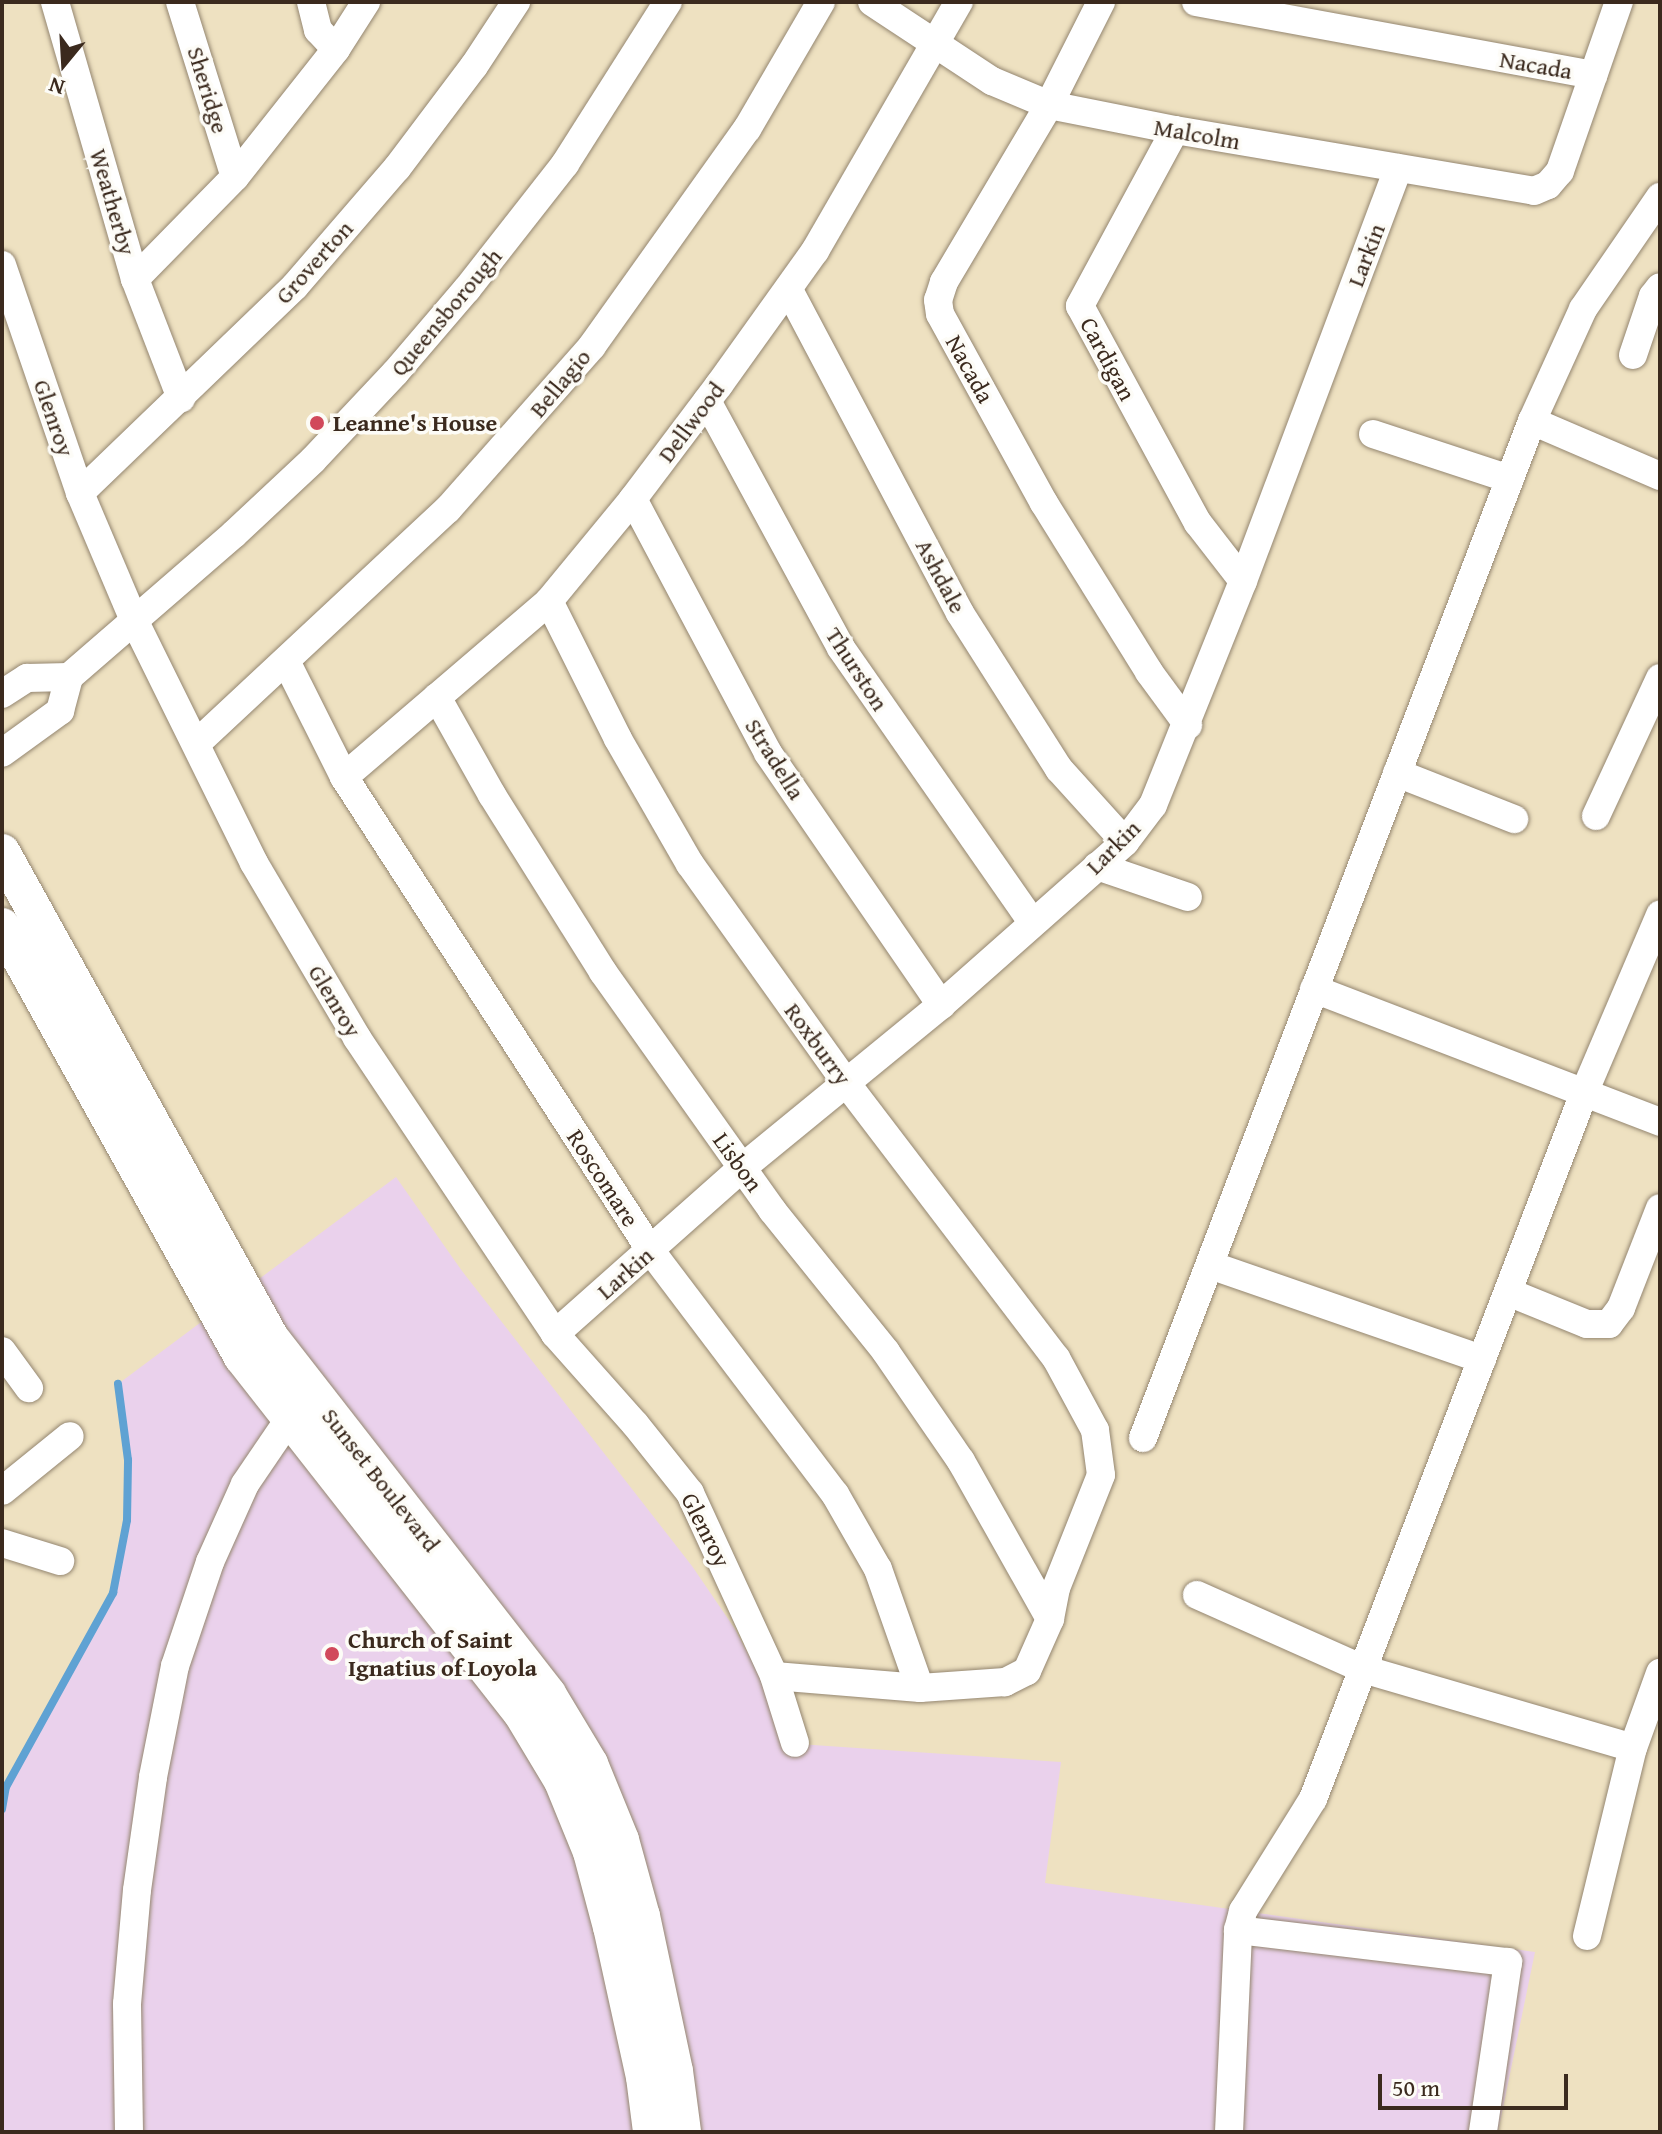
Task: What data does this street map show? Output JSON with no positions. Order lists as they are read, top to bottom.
{
  "streets": {
    "main road": ["Sunset Boulevard"],
    "street": [
      "Nacada",
      "Sheridge",
      "Malcolm",
      "Weatherby",
      "Larkin",
      "Groverton",
      "Queensborough",
      "Cardigan",
      "Bellagio",
      "Glenroy",
      "Dellwood",
      "Ashdale",
      "Thurston",
      "Stradella",
      "Roxburry",
      "Lisbon",
      "Roscomare"
    ]
  },
  "crossings": [
    ["Nacada", "Malcolm"],
    ["Nacada", "Larkin"],
    ["Malcolm", "Larkin"],
    ["Malcolm", "Cardigan"],
    ["Malcolm", "Dellwood"],
    ["Weatherby", "Groverton"],
    ["Larkin", "Cardigan"],
    ["Larkin", "Glenroy"],
    ["Larkin", "Ashdale"],
    ["Larkin", "Thurston"],
    ["Larkin", "Stradella"],
    ["Larkin", "Roxburry"],
    ["Larkin", "Lisbon"],
    ["Larkin", "Roscomare"],
    ["Groverton", "Glenroy"],
    ["Queensborough", "Glenroy"],
    ["Bellagio", "Glenroy"],
    ["Bellagio", "Roscomare"],
    ["Dellwood", "Ashdale"],
    ["Dellwood", "Thurston"],
    ["Dellwood", "Stradella"],
    ["Dellwood", "Roxburry"],
    ["Dellwood", "Lisbon"],
    ["Dellwood", "Roscomare"],
    ["Roxburry", "Lisbon"]
  ],
  "places": ["Leanne's House", "Church of Saint Ignatius of Loyola"],
  "scale_bar": "50 m",
  "north": "bottom"
}
